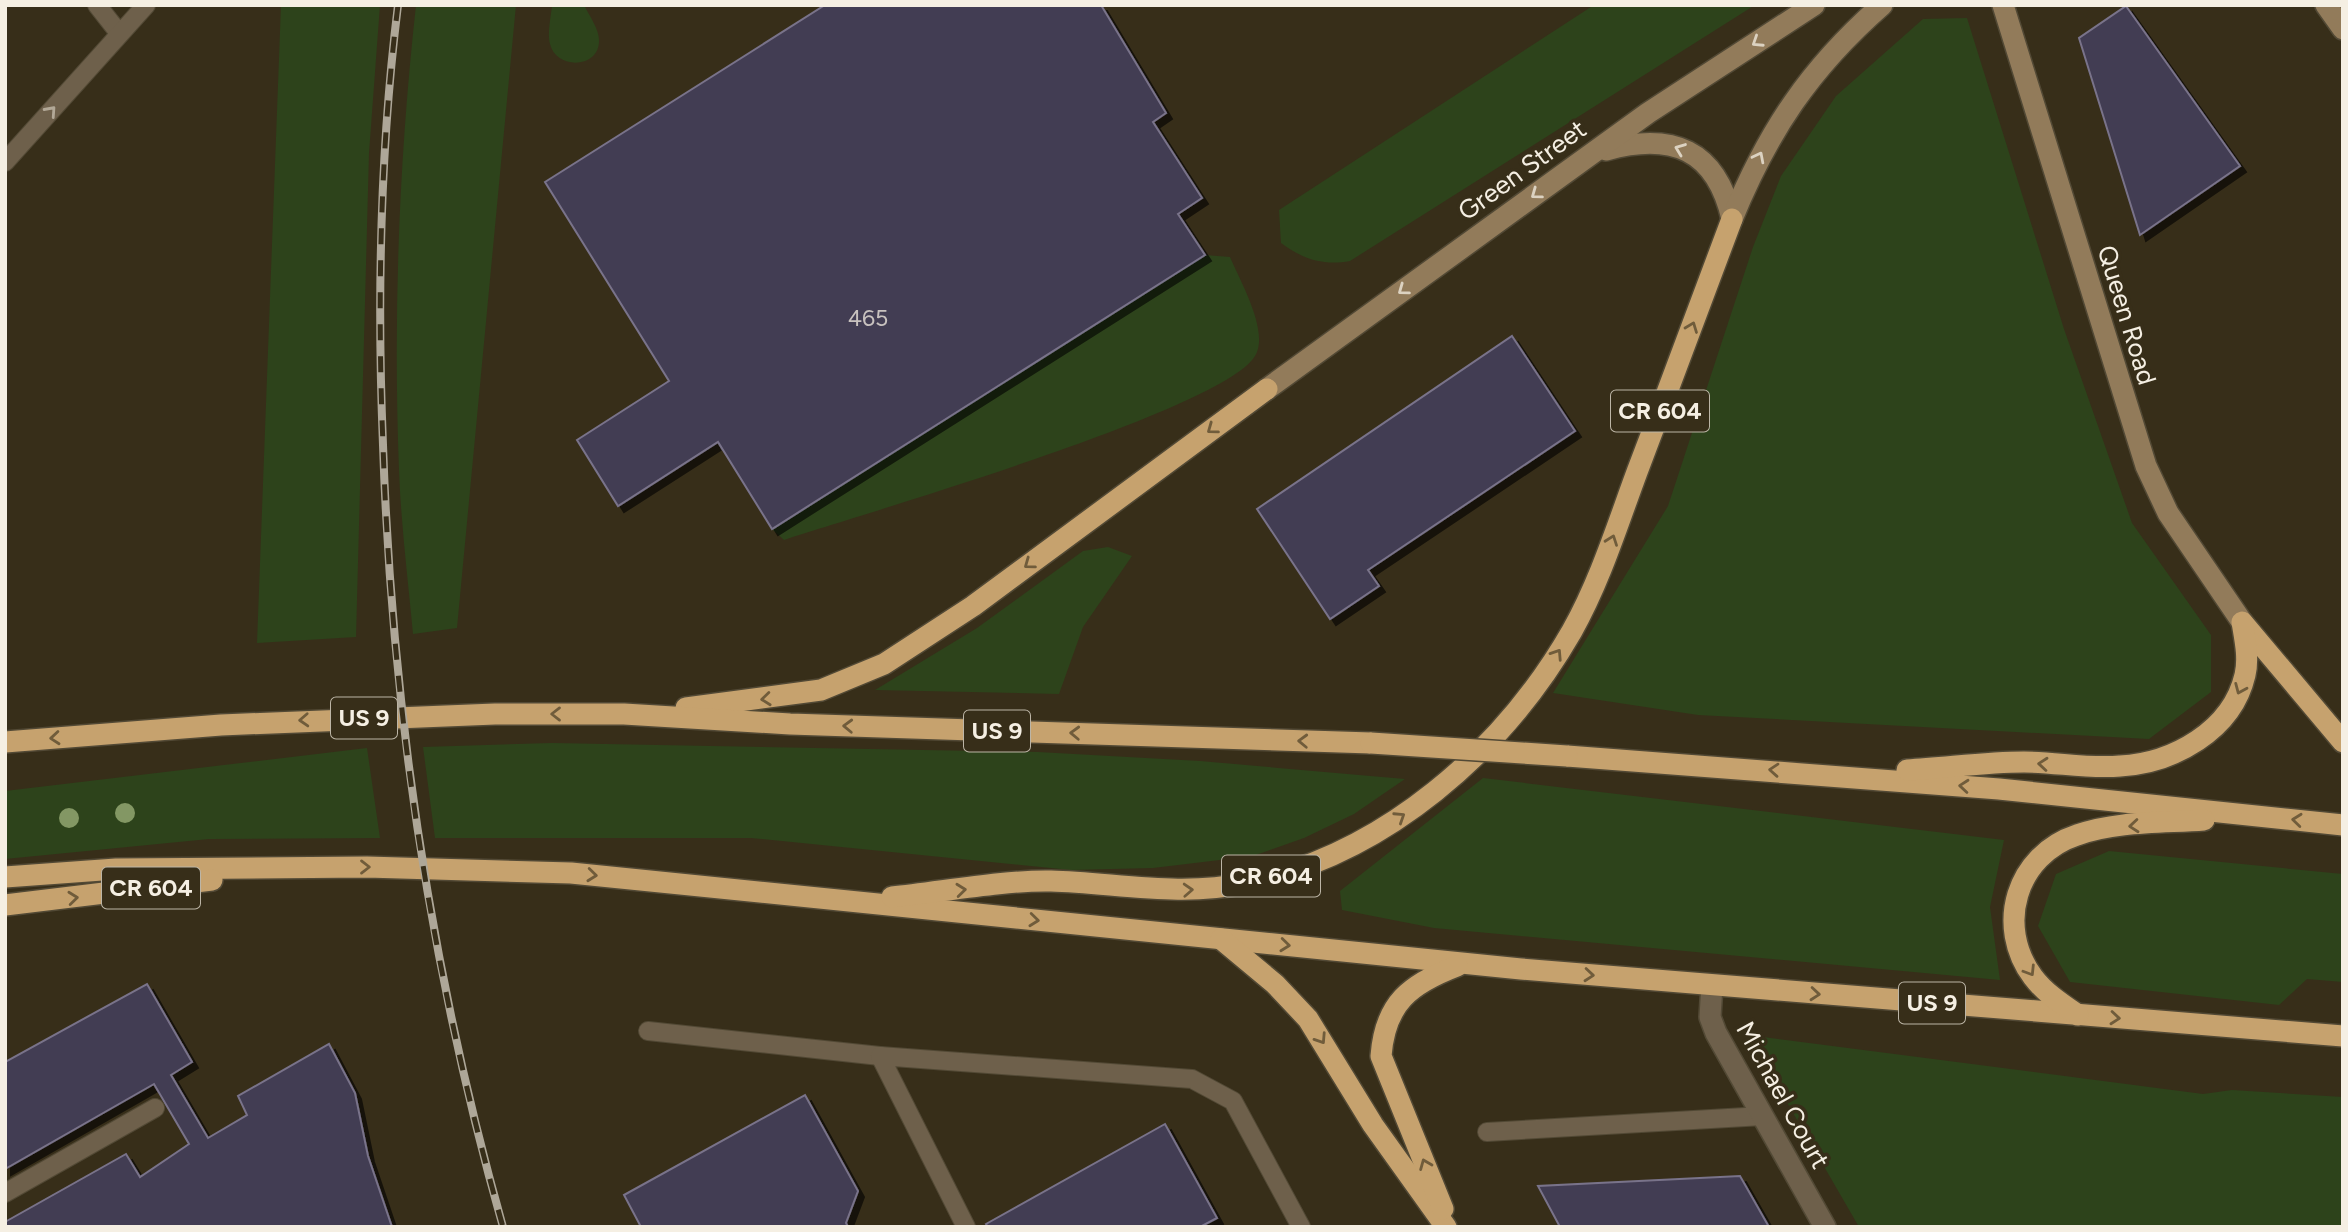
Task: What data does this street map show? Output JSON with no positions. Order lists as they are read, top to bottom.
{
  "streets": {
    "highway": ["CR 604", "US 9"],
    "street": ["Green Street", "Queen Road", "Michael Court"]
  },
  "crossings": [
    ["CR 604", "US 9"],
    ["US 9", "Michael Court"]
  ],
  "house_numbers": ["465"]
}
